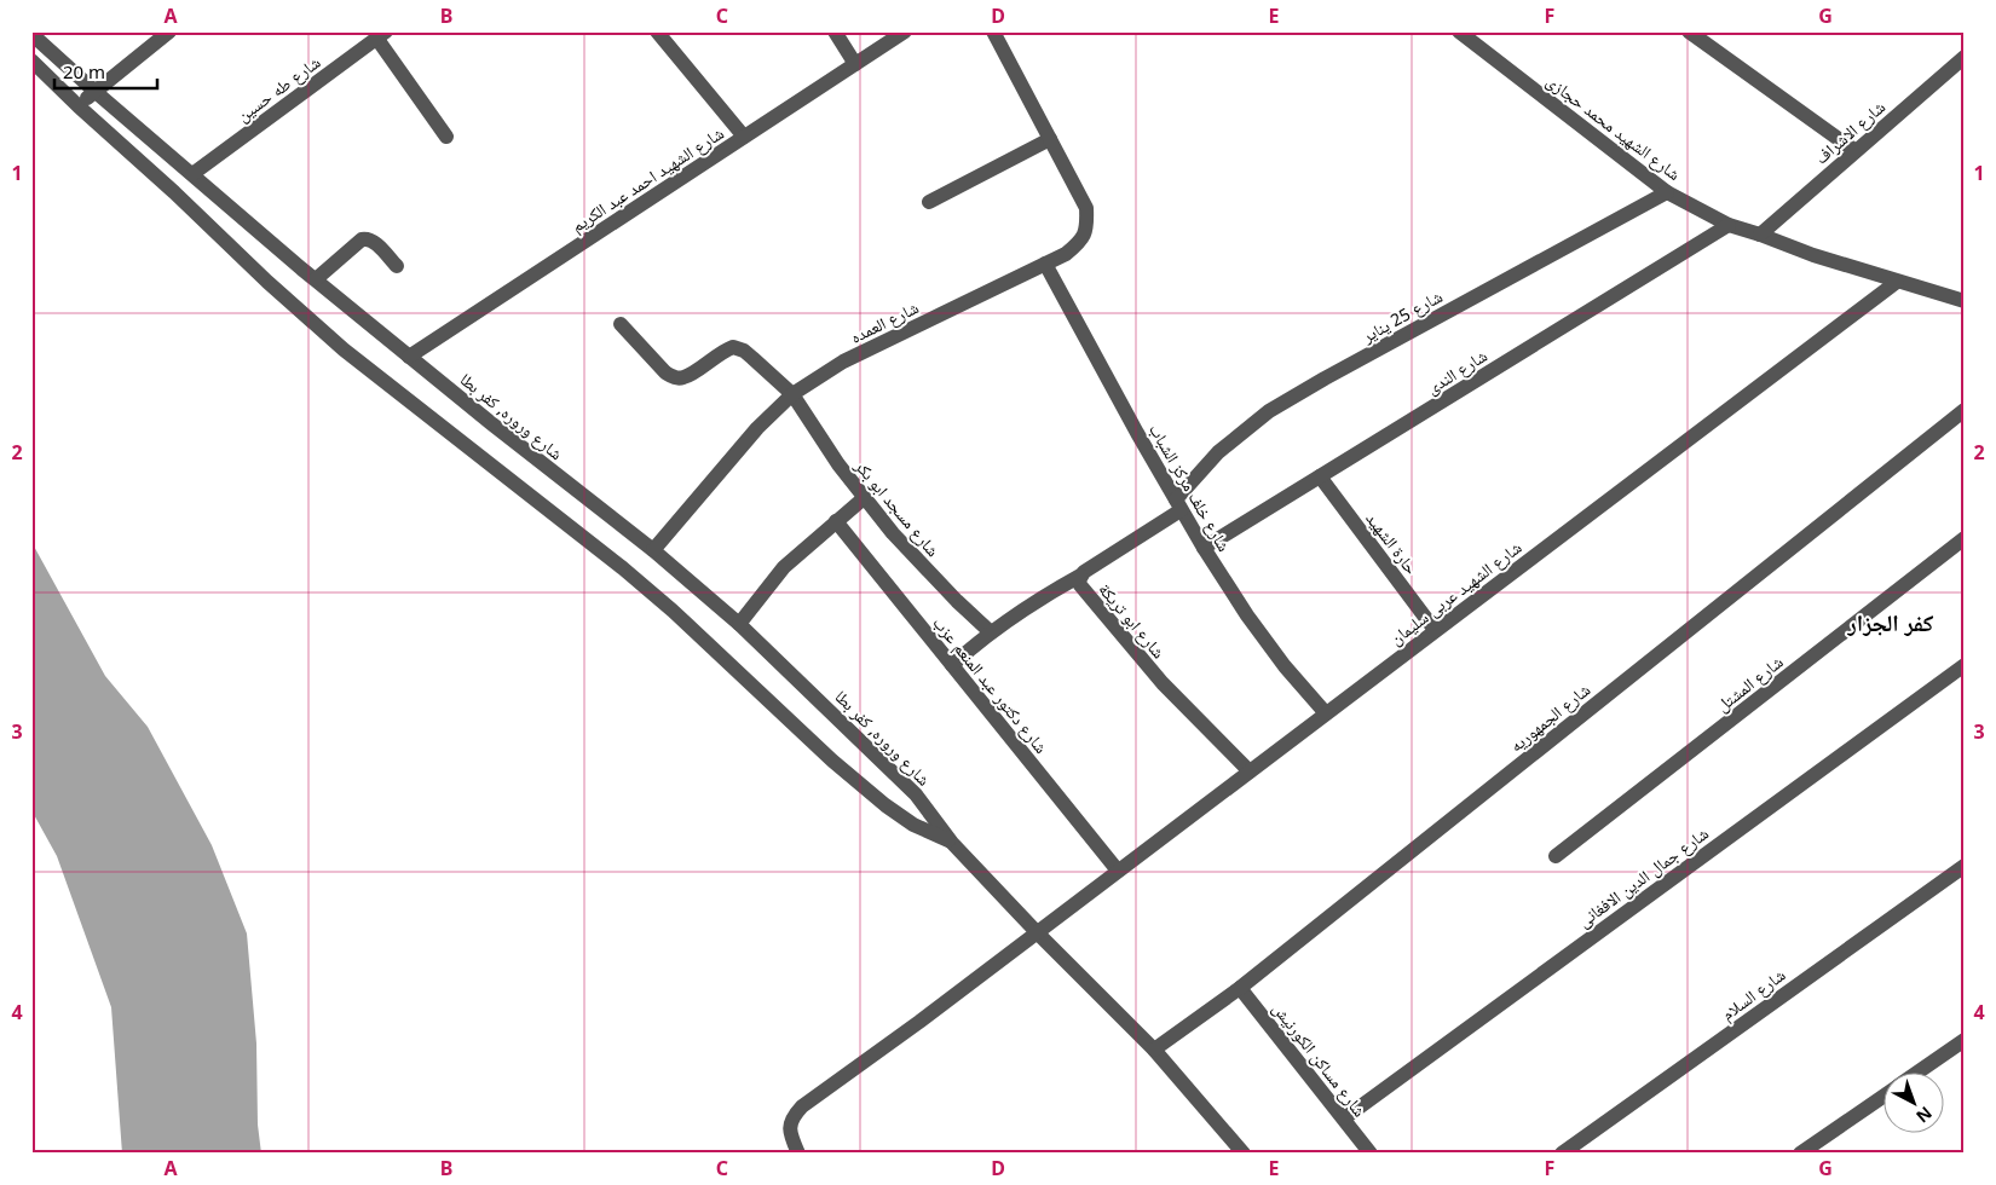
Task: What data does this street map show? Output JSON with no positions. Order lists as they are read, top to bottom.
{
  "streets": {
    "street": [
      "شارع طه حسين",
      "شارع الشهيد محمد حجازى",
      "شارع الاشراف",
      "شارع الشهيد احمد عبد الكريم",
      "شارع 25 يناير",
      "شارع العمده",
      "شارع الندى",
      "شارع وروره, كفر بطا",
      "شارع خلف مركز الشباب",
      "شارع مسجد ابو بكر",
      "حارة الشهيد",
      "شارع الشهيد عربى سليمان",
      "شارع ابو تريكة",
      "شارع المشتل",
      "شارع دكتور عبد المنعم عزب",
      "شارع الجمهوريه",
      "شارع جمال الدين الافغانى",
      "شارع السلام",
      "شارع مساكن الكورنيش"
    ]
  },
  "crossings": [
    ["شارع طه حسين", "شارع وروره, كفر بطا"],
    ["شارع الشهيد محمد حجازى", "شارع الاشراف"],
    ["شارع الشهيد محمد حجازى", "شارع 25 يناير"],
    ["شارع الشهيد محمد حجازى", "شارع الندى"],
    ["شارع الشهيد محمد حجازى", "شارع الشهيد عربى سليمان"],
    ["شارع الشهيد احمد عبد الكريم", "شارع وروره, كفر بطا"],
    ["شارع 25 يناير", "شارع خلف مركز الشباب"],
    ["شارع 25 يناير", "شارع ابو تريكة"],
    ["شارع العمده", "شارع وروره, كفر بطا"],
    ["شارع العمده", "شارع خلف مركز الشباب"],
    ["شارع العمده", "شارع مسجد ابو بكر"],
    ["شارع الندى", "شارع خلف مركز الشباب"],
    ["شارع الندى", "حارة الشهيد"],
    ["شارع وروره, كفر بطا", "شارع الشهيد عربى سليمان"],
    ["شارع وروره, كفر بطا", "شارع الجمهوريه"],
    ["شارع خلف مركز الشباب", "شارع الشهيد عربى سليمان"],
    ["شارع خلف مركز الشباب", "شارع ابو تريكة"],
    ["حارة الشهيد", "شارع الشهيد عربى سليمان"],
    ["شارع الشهيد عربى سليمان", "شارع ابو تريكة"],
    ["شارع الشهيد عربى سليمان", "شارع دكتور عبد المنعم عزب"],
    ["شارع الجمهوريه", "شارع مساكن الكورنيش"],
    ["شارع جمال الدين الافغانى", "شارع مساكن الكورنيش"]
  ],
  "districts": ["كفر الجزار"],
  "scale_bar": "20 m",
  "north": "bottom right",
  "grid": {
    "columns": [
      "A",
      "B",
      "C",
      "D",
      "E",
      "F",
      "G"
    ],
    "rows": [
      "1",
      "2",
      "3",
      "4"
    ]
  }
}
